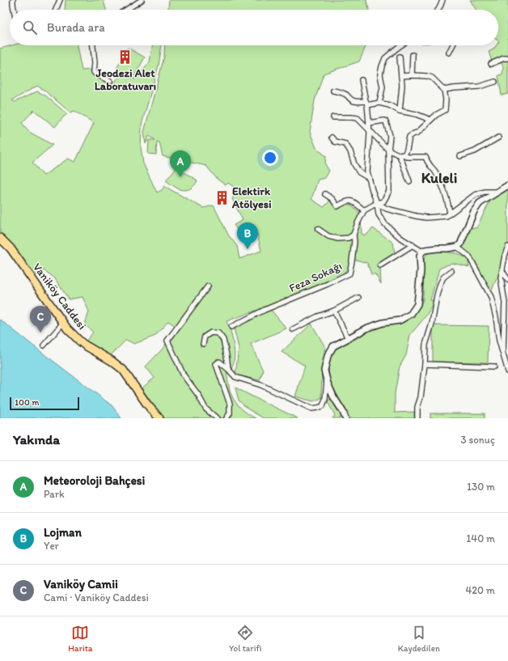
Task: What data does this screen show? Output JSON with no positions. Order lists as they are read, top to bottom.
{
  "streets": {
    "main road": ["Vaniköy Caddesi"],
    "street": ["Feza Sokağı"]
  },
  "districts": ["Kuleli"],
  "places": {
    "building": ["Jeodezi Alet Laboratuvarı", "Elektirk Atölyesi"]
  },
  "scale_bar": "100 m",
  "page": {
    "search": "Burada ara",
    "pins": ["A", "B", "C"],
    "scale": "100 m",
    "heading": ["Yakında", "3 sonuç"],
    "list": [
      {
        "mark": "A",
        "name": "Meteoroloji Bahçesi",
        "note": "Park",
        "value": "130 m"
      },
      {
        "mark": "B",
        "name": "Lojman",
        "note": "Yer",
        "value": "140 m"
      },
      {
        "mark": "C",
        "name": "Vaniköy Camii",
        "note": "Cami · Vaniköy Caddesi",
        "value": "420 m"
      }
    ],
    "nav": ["Harita", "Yol tarifi", "Kaydedilen"]
  }
}
